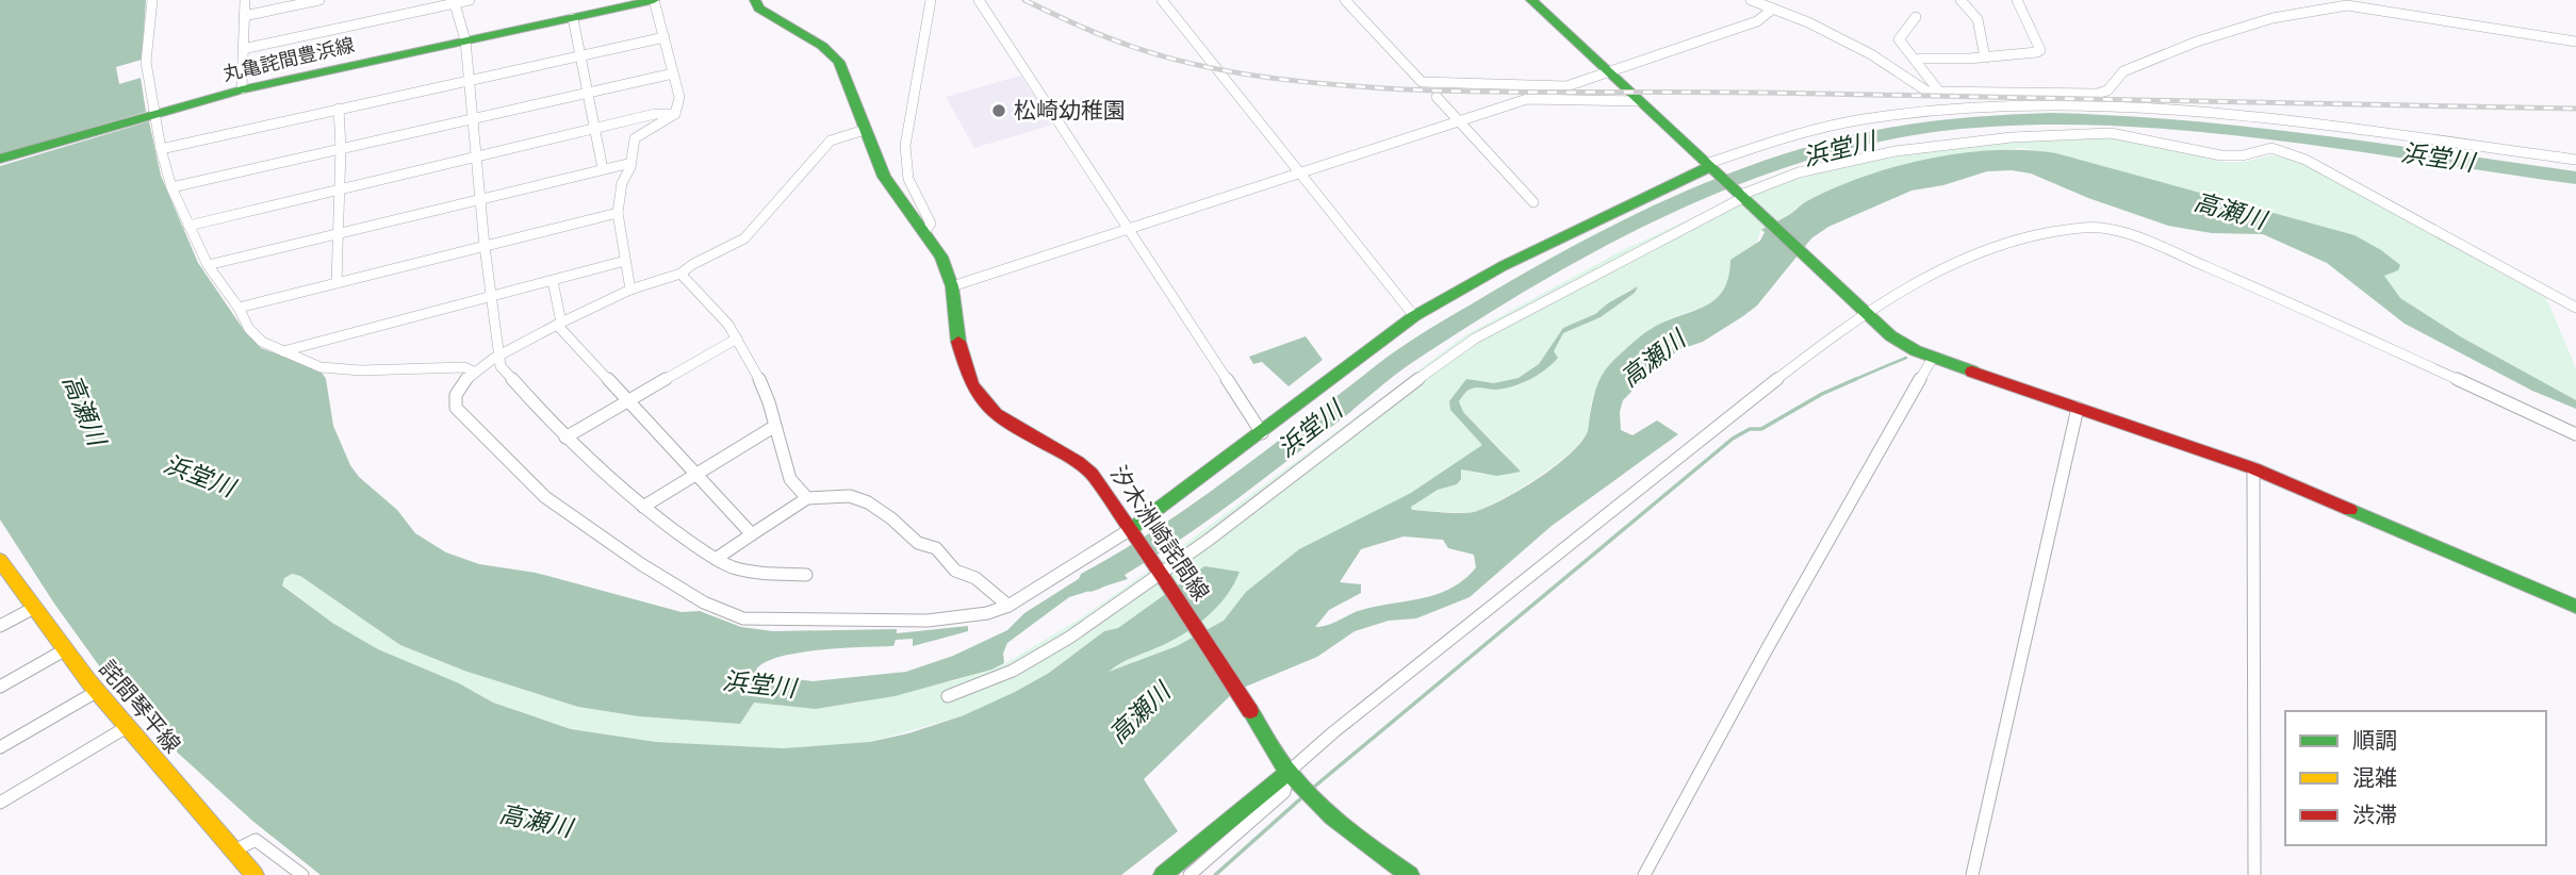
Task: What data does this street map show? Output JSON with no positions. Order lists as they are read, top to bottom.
{
  "streets": {
    "main road": ["丸亀詫間豊浜線", "汐木洲崎詫間線", "詫間琴平線"]
  },
  "water": ["浜堂川", "高瀬川"],
  "places": ["松崎幼稚園"],
  "legend": ["順調", "混雑", "渋滞"]
}
